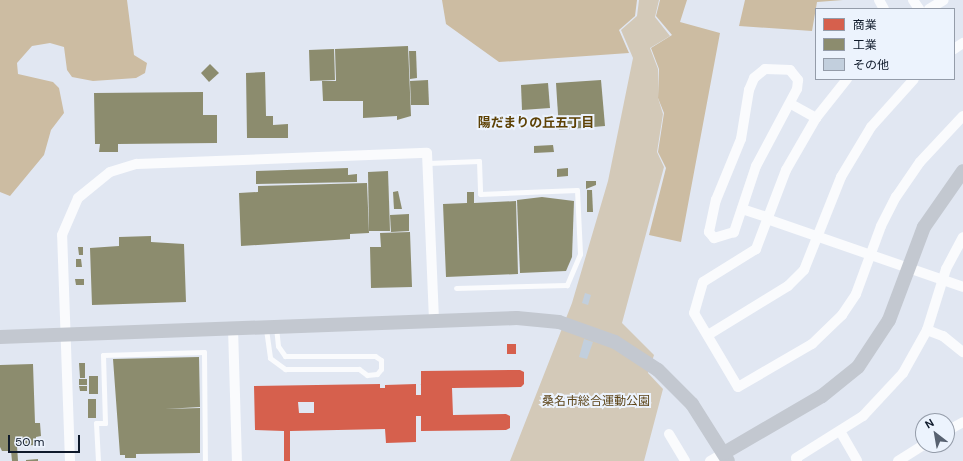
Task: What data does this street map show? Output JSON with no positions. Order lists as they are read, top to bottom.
{
  "districts": ["陽だまりの丘五丁目"],
  "parks": ["桑名市総合運動公園"],
  "legend": ["商業", "工業", "その他"],
  "scale_bar": "50 m",
  "north": "top left"
}
